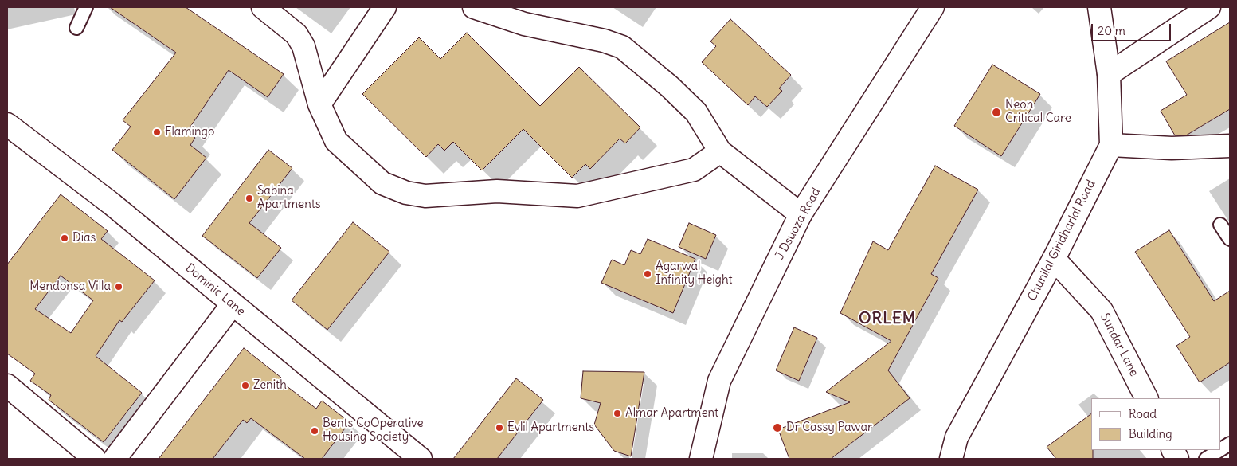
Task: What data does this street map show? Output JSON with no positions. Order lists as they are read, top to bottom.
{
  "streets": {
    "street": [
      "J Dsuoza Road",
      "Chunilal Giridharlal Road",
      "Dominic Lane",
      "Sundar Lane"
    ]
  },
  "crossings": [
    ["Chunilal Giridharlal Road", "Sundar Lane"]
  ],
  "districts": ["ORLEM"],
  "places": [
    "Neon Critical Care",
    "Flamingo",
    "Sabina Apartments",
    "Dias",
    "Agarwal Infinity Height",
    "Mendonsa Villa",
    "Zenith",
    "Almar Apartment",
    "Evlil Apartments",
    "Dr Cassy Pawar",
    "Bents CoOperative Housing Society"
  ],
  "legend": ["Road", "Building"],
  "scale_bar": "20 m"
}
